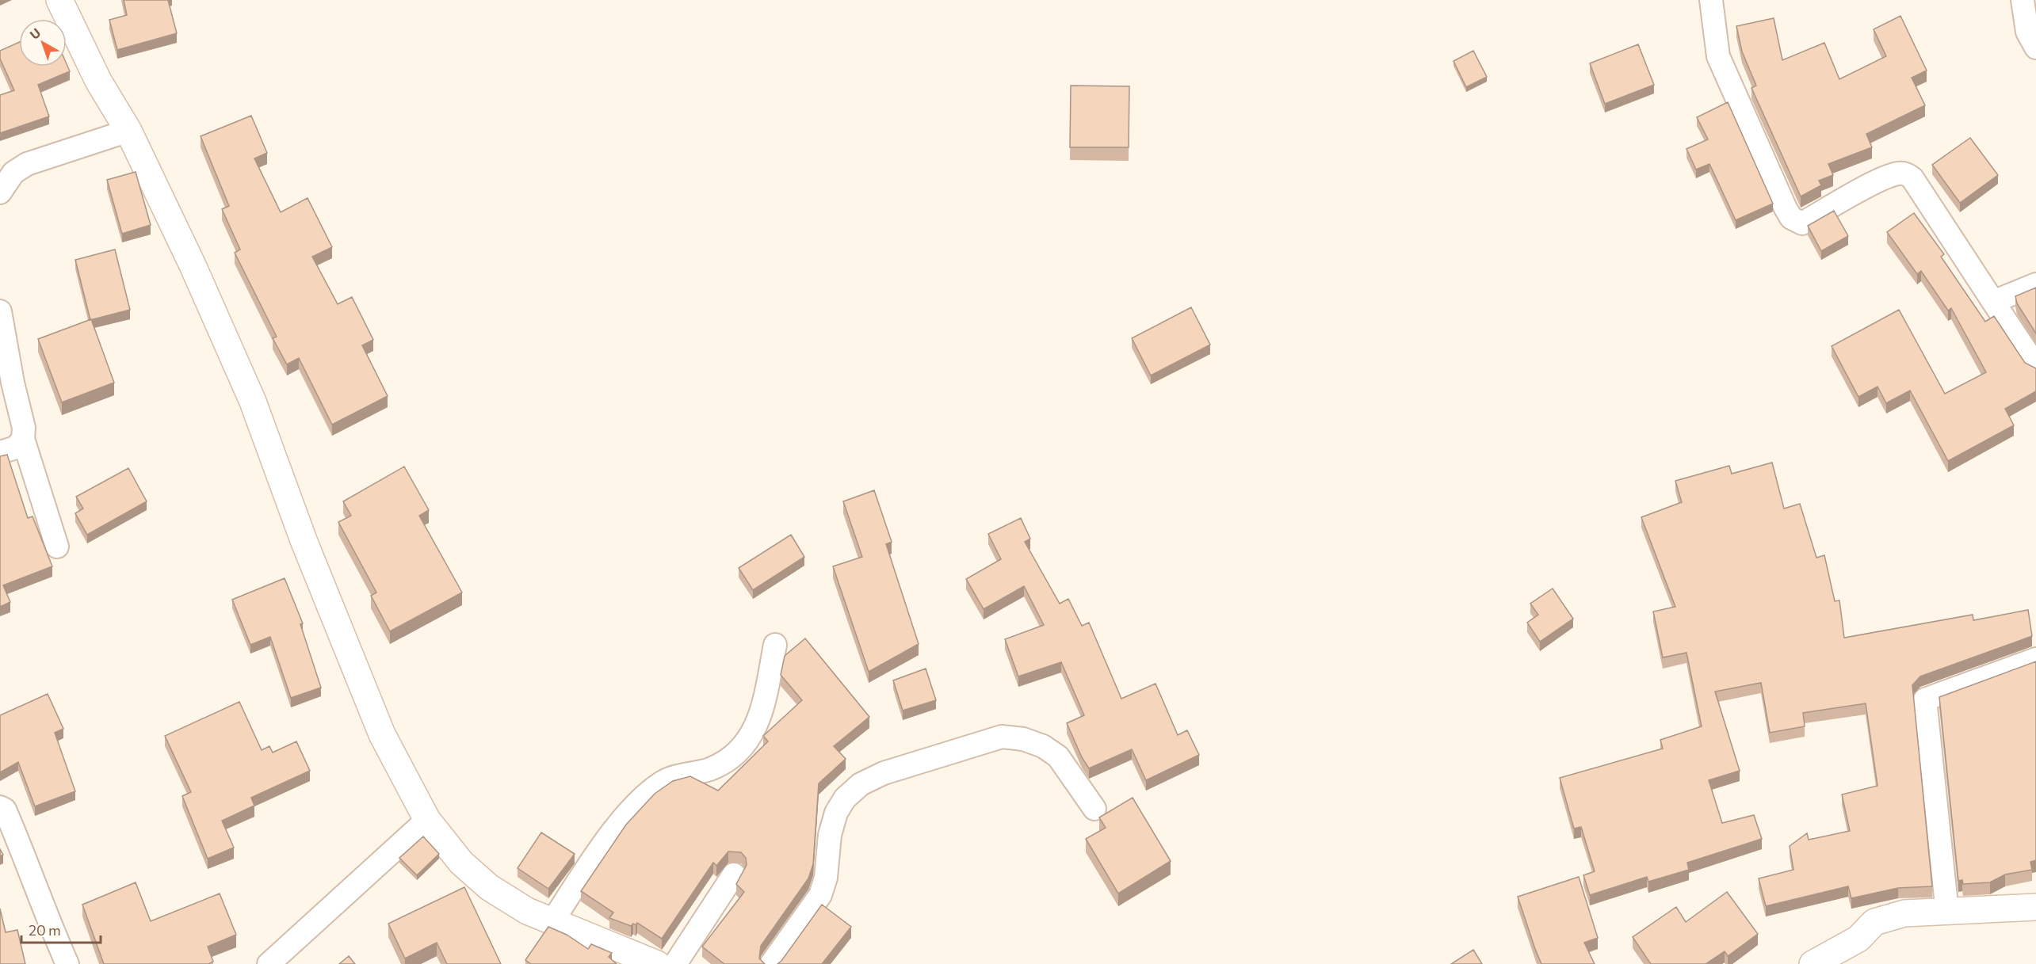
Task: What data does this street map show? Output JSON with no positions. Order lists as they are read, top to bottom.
{
  "scale_bar": "20 m",
  "north": "top left"
}
